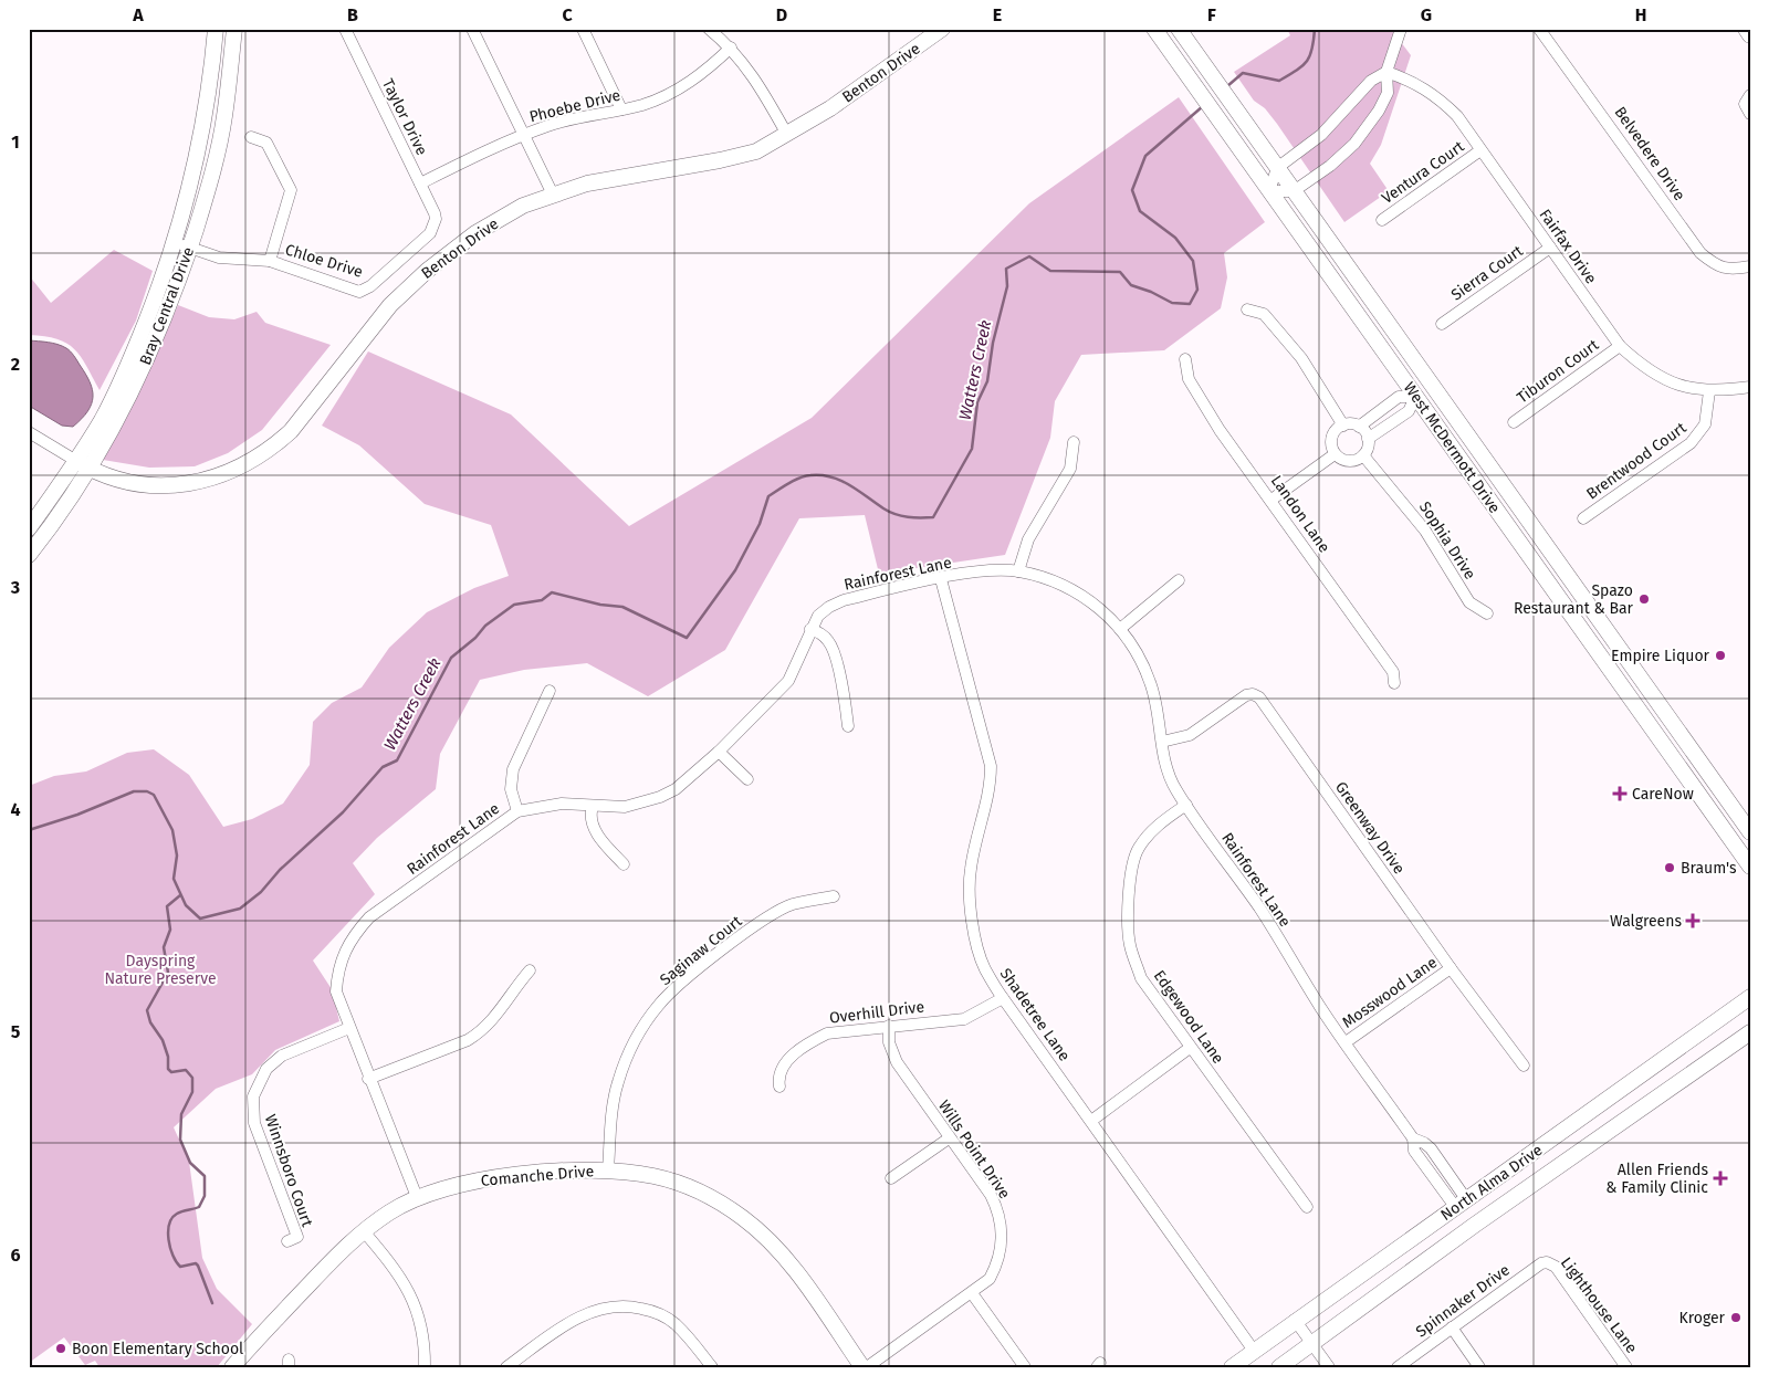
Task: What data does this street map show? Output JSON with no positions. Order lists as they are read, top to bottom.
{
  "streets": {
    "main road": [
      "Benton Drive",
      "Bray Central Drive",
      "West McDermott Drive",
      "Comanche Drive",
      "North Alma Drive"
    ],
    "street": [
      "Phoebe Drive",
      "Taylor Drive",
      "Belvedere Drive",
      "Ventura Court",
      "Fairfax Drive",
      "Chloe Drive",
      "Sierra Court",
      "Tiburon Court",
      "Brentwood Court",
      "Landon Lane",
      "Sophia Drive",
      "Rainforest Lane",
      "Greenway Drive",
      "Saginaw Court",
      "Mosswood Lane",
      "Overhill Drive",
      "Shadetree Lane",
      "Edgewood Lane",
      "Wills Point Drive",
      "Winnsboro Court",
      "Spinnaker Drive",
      "Lighthouse Lane"
    ]
  },
  "crossings": [
    ["Benton Drive", "Bray Central Drive"],
    ["Phoebe Drive", "Taylor Drive"],
    ["Taylor Drive", "Chloe Drive"],
    ["Ventura Court", "Fairfax Drive"],
    ["Fairfax Drive", "Sierra Court"],
    ["Fairfax Drive", "Tiburon Court"],
    ["Fairfax Drive", "Brentwood Court"],
    ["Chloe Drive", "Bray Central Drive"],
    ["Rainforest Lane", "Greenway Drive"],
    ["Rainforest Lane", "Mosswood Lane"],
    ["Rainforest Lane", "Shadetree Lane"],
    ["Rainforest Lane", "Edgewood Lane"],
    ["Rainforest Lane", "Winnsboro Court"],
    ["Rainforest Lane", "Comanche Drive"],
    ["Rainforest Lane", "North Alma Drive"],
    ["Greenway Drive", "Mosswood Lane"],
    ["Saginaw Court", "Comanche Drive"],
    ["Overhill Drive", "Shadetree Lane"],
    ["Overhill Drive", "Wills Point Drive"],
    ["Shadetree Lane", "North Alma Drive"],
    ["Spinnaker Drive", "Lighthouse Lane"]
  ],
  "water": ["Watters Creek"],
  "parks": ["Dayspring Nature Preserve"],
  "places": {
    "other": [
      "Spazo Restaurant & Bar",
      "Empire Liquor",
      "Braum's",
      "Kroger",
      "Boon Elementary School"
    ],
    "health": ["CareNow", "Walgreens", "Allen Friends & Family Clinic"]
  },
  "grid": {
    "columns": [
      "A",
      "B",
      "C",
      "D",
      "E",
      "F",
      "G",
      "H"
    ],
    "rows": [
      "1",
      "2",
      "3",
      "4",
      "5",
      "6"
    ]
  }
}
